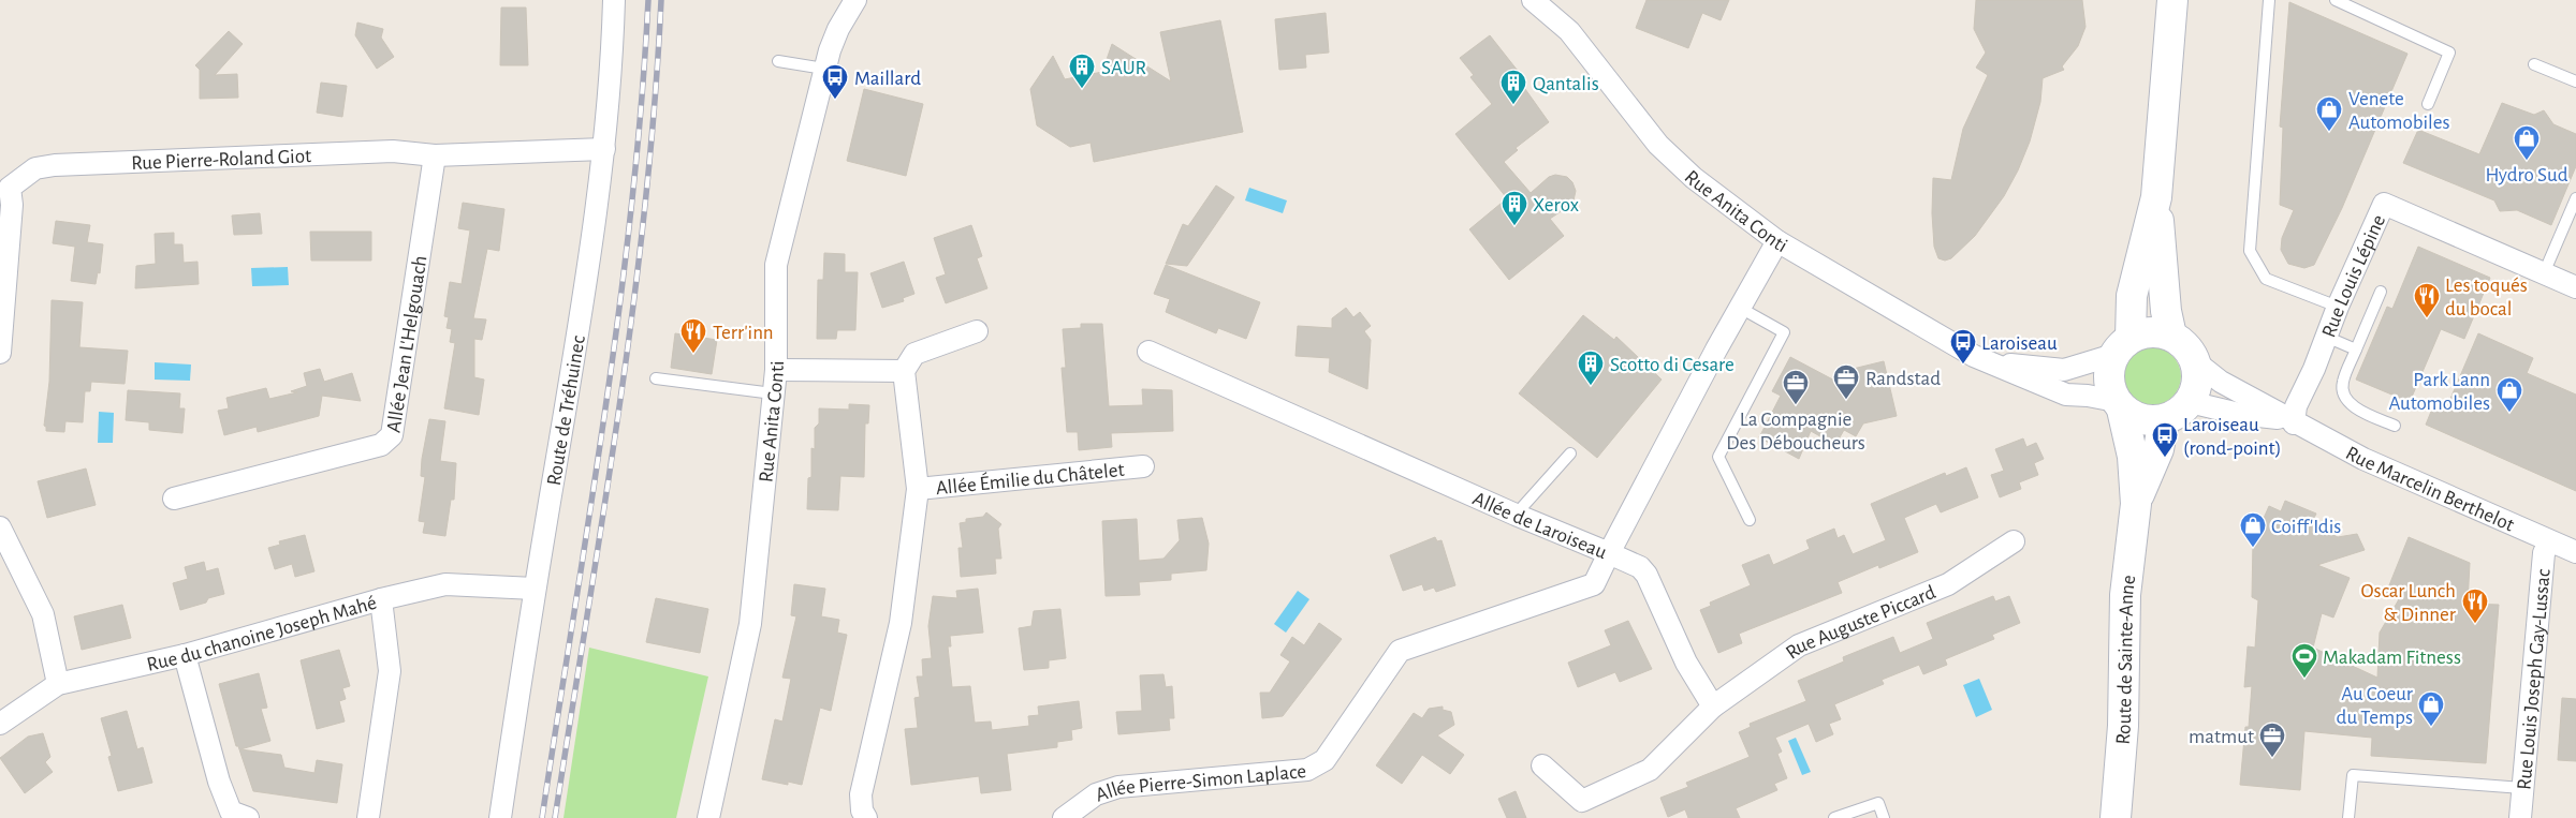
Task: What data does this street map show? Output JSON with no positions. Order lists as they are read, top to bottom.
{
  "streets": {
    "main road": ["Route de Sainte-Anne"],
    "street": [
      "Rue Pierre-Roland Giot",
      "Rue Anita Conti",
      "Rue Louis Lépine",
      "Allée Jean L'Helgouach",
      "Route de Tréhuinec",
      "Allée Émilie du Châtelet",
      "Rue Marcelin Berthelot",
      "Allée de Laroiseau",
      "Rue Auguste Piccard",
      "Rue du chanoine Joseph Mahé",
      "Rue Louis Joseph Gay-Lussac",
      "Allée Pierre-Simon Laplace"
    ]
  },
  "crossings": [
    ["Rue Pierre-Roland Giot", "Allée Jean L'Helgouach"],
    ["Rue Pierre-Roland Giot", "Route de Tréhuinec"],
    ["Rue Anita Conti", "Rue Marcelin Berthelot"],
    ["Rue Anita Conti", "Allée de Laroiseau"],
    ["Rue Anita Conti", "Route de Sainte-Anne"],
    ["Rue Louis Lépine", "Rue Marcelin Berthelot"],
    ["Route de Tréhuinec", "Rue du chanoine Joseph Mahé"],
    ["Rue Marcelin Berthelot", "Route de Sainte-Anne"],
    ["Rue Marcelin Berthelot", "Rue Louis Joseph Gay-Lussac"],
    ["Allée de Laroiseau", "Allée Pierre-Simon Laplace"]
  ],
  "places": {
    "building": [
      "SAUR",
      "Qantalis",
      "Xerox",
      "Scotto di Cesare"
    ],
    "bus stop": ["Maillard", "Laroiseau", "Laroiseau (rond-point)"],
    "shop": [
      "Venete Automobiles",
      "Hydro Sud",
      "Park Lann Automobiles",
      "Coiff'Idis",
      "Au Coeur du Temps"
    ],
    "restaurant": ["Les toqués du bocal", "Terr'inn", "Oscar Lunch & Dinner"],
    "office": ["Randstad", "La Compagnie Des Déboucheurs", "matmut"],
    "sports": ["Makadam Fitness"]
  }
}
